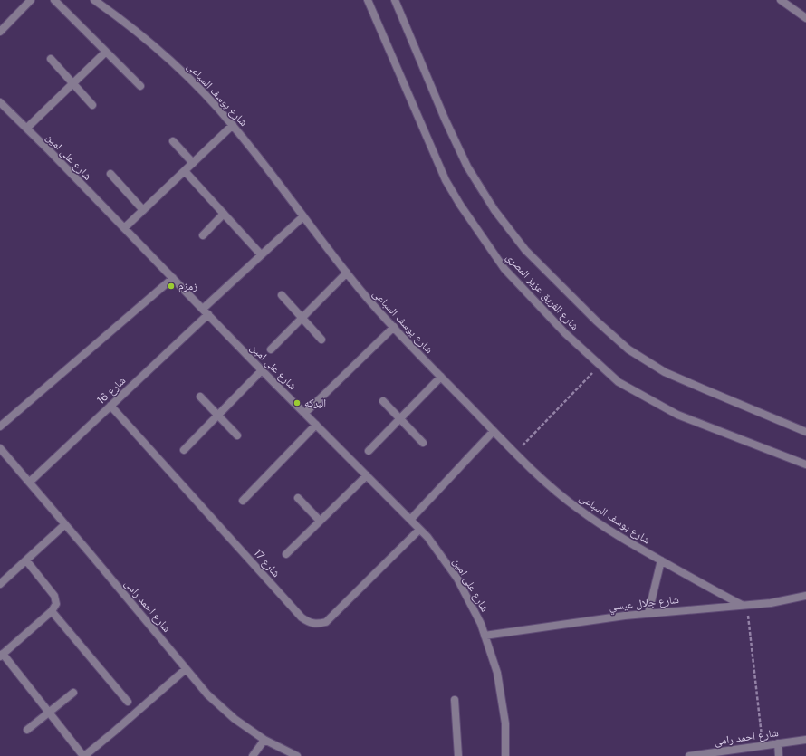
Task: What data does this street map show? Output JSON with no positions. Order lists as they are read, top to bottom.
{
  "streets": {
    "street": [
      "شارع يوسف السباعى",
      "شارع على امين",
      "شارع الفريق عزيز المصري",
      "شارع 16",
      "شارع 17",
      "شارع جلال عيسي",
      "شارع احمد رامى"
    ]
  },
  "crossings": [
    ["شارع يوسف السباعى", "شارع 16"],
    ["شارع يوسف السباعى", "شارع جلال عيسي"],
    ["شارع على امين", "شارع 16"],
    ["شارع على امين", "شارع 17"],
    ["شارع على امين", "شارع جلال عيسي"],
    ["شارع 16", "شارع 17"],
    ["شارع 16", "شارع احمد رامى"]
  ],
  "places": ["زمزم", "البركه"]
}
